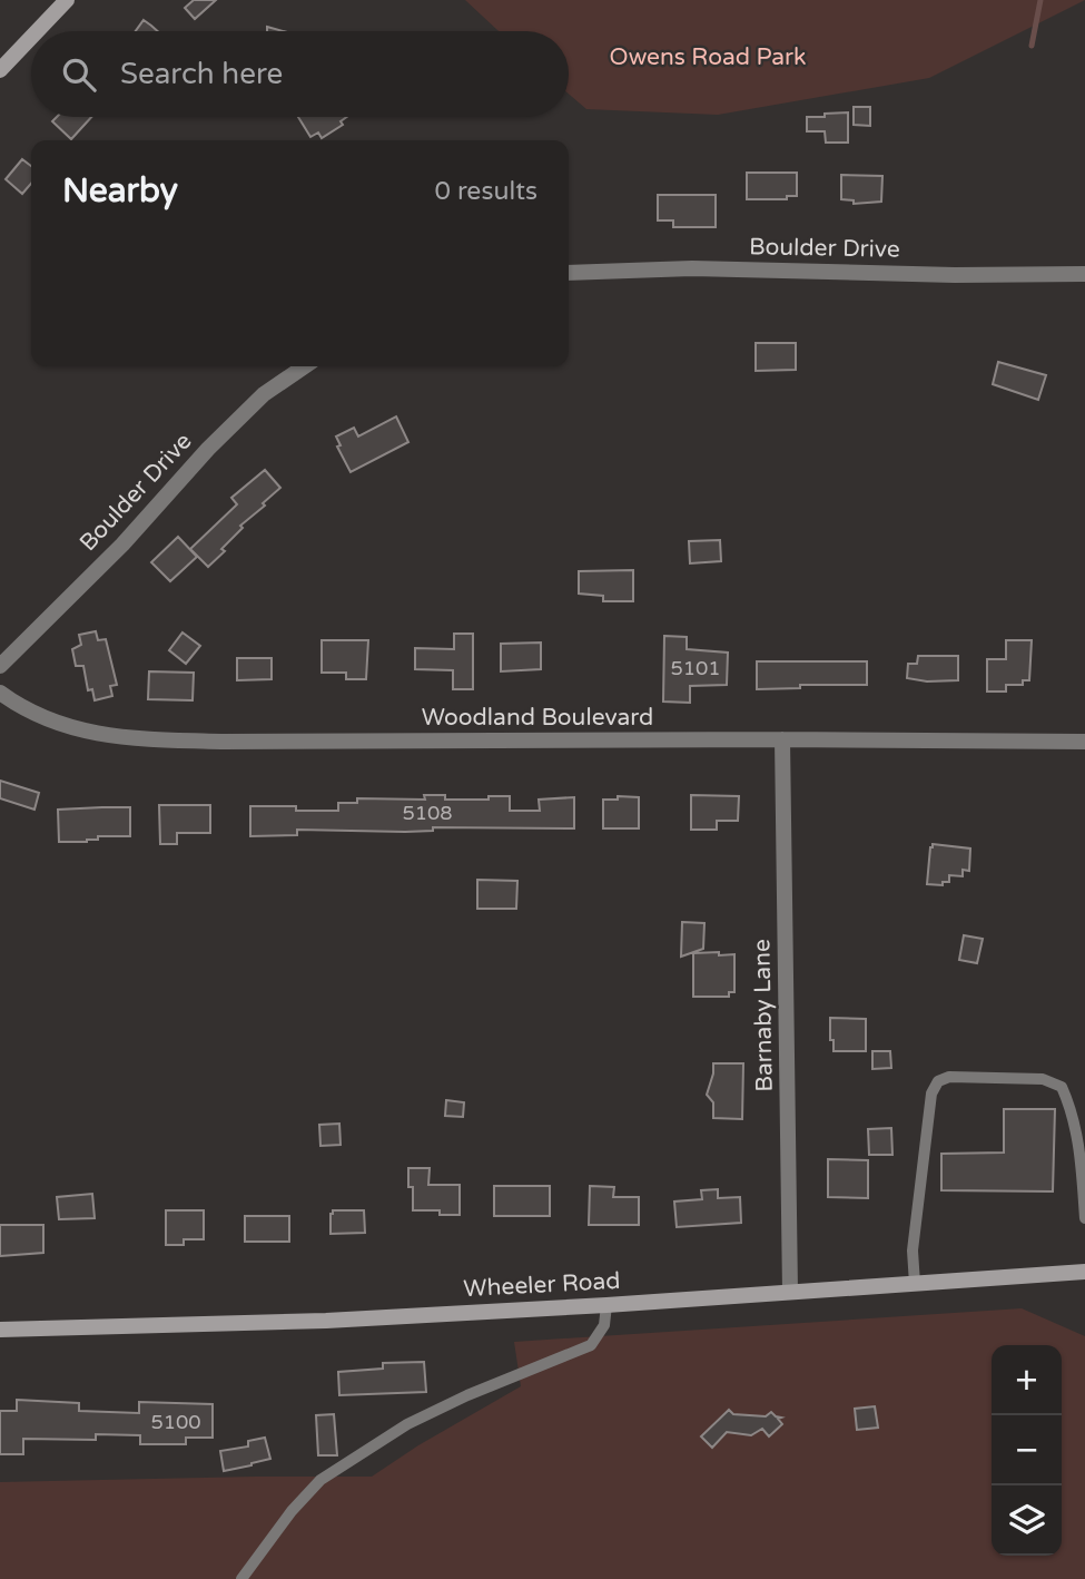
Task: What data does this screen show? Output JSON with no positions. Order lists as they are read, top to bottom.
{
  "streets": {
    "main road": ["Wheeler Road"],
    "street": ["Boulder Drive", "Woodland Boulevard", "Barnaby Lane"]
  },
  "crossings": [
    ["Woodland Boulevard", "Barnaby Lane"],
    ["Barnaby Lane", "Wheeler Road"]
  ],
  "parks": ["Owens Road Park"],
  "house_numbers": ["5101", "5108", "5100"],
  "page": {
    "search": "Search here",
    "heading": ["Nearby", "0 results"],
    "map_buttons": ["+", "−"]
  }
}
